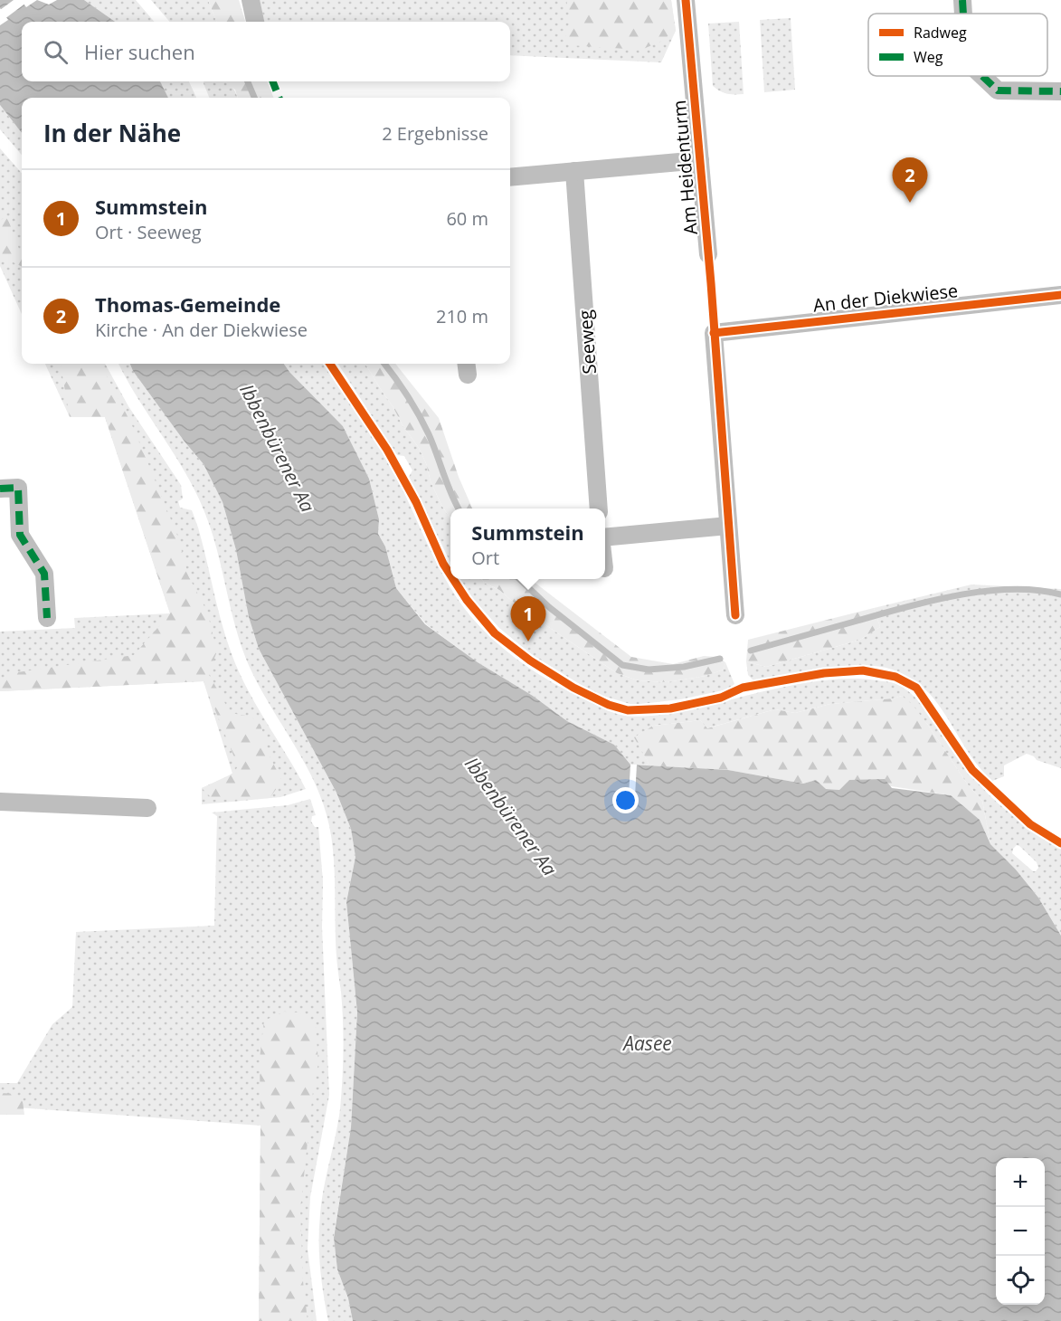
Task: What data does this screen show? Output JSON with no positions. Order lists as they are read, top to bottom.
{
  "streets": {
    "street": ["Am Heidenturm", "An der Diekwiese", "Seeweg"]
  },
  "water": ["Ibbenbürener Aa", "Aasee"],
  "legend": ["Radweg", "Weg"],
  "page": {
    "search": "Hier suchen",
    "heading": ["In der Nähe", "2 Ergebnisse"],
    "pins": ["2", "1"],
    "list": [
      {
        "mark": "1",
        "name": "Summstein",
        "note": "Ort · Seeweg",
        "value": "60 m"
      },
      {
        "mark": "2",
        "name": "Thomas-Gemeinde",
        "note": "Kirche · An der Diekwiese",
        "value": "210 m"
      }
    ],
    "popup": ["Summstein", "Ort"],
    "map_buttons": ["+", "−"]
  }
}
